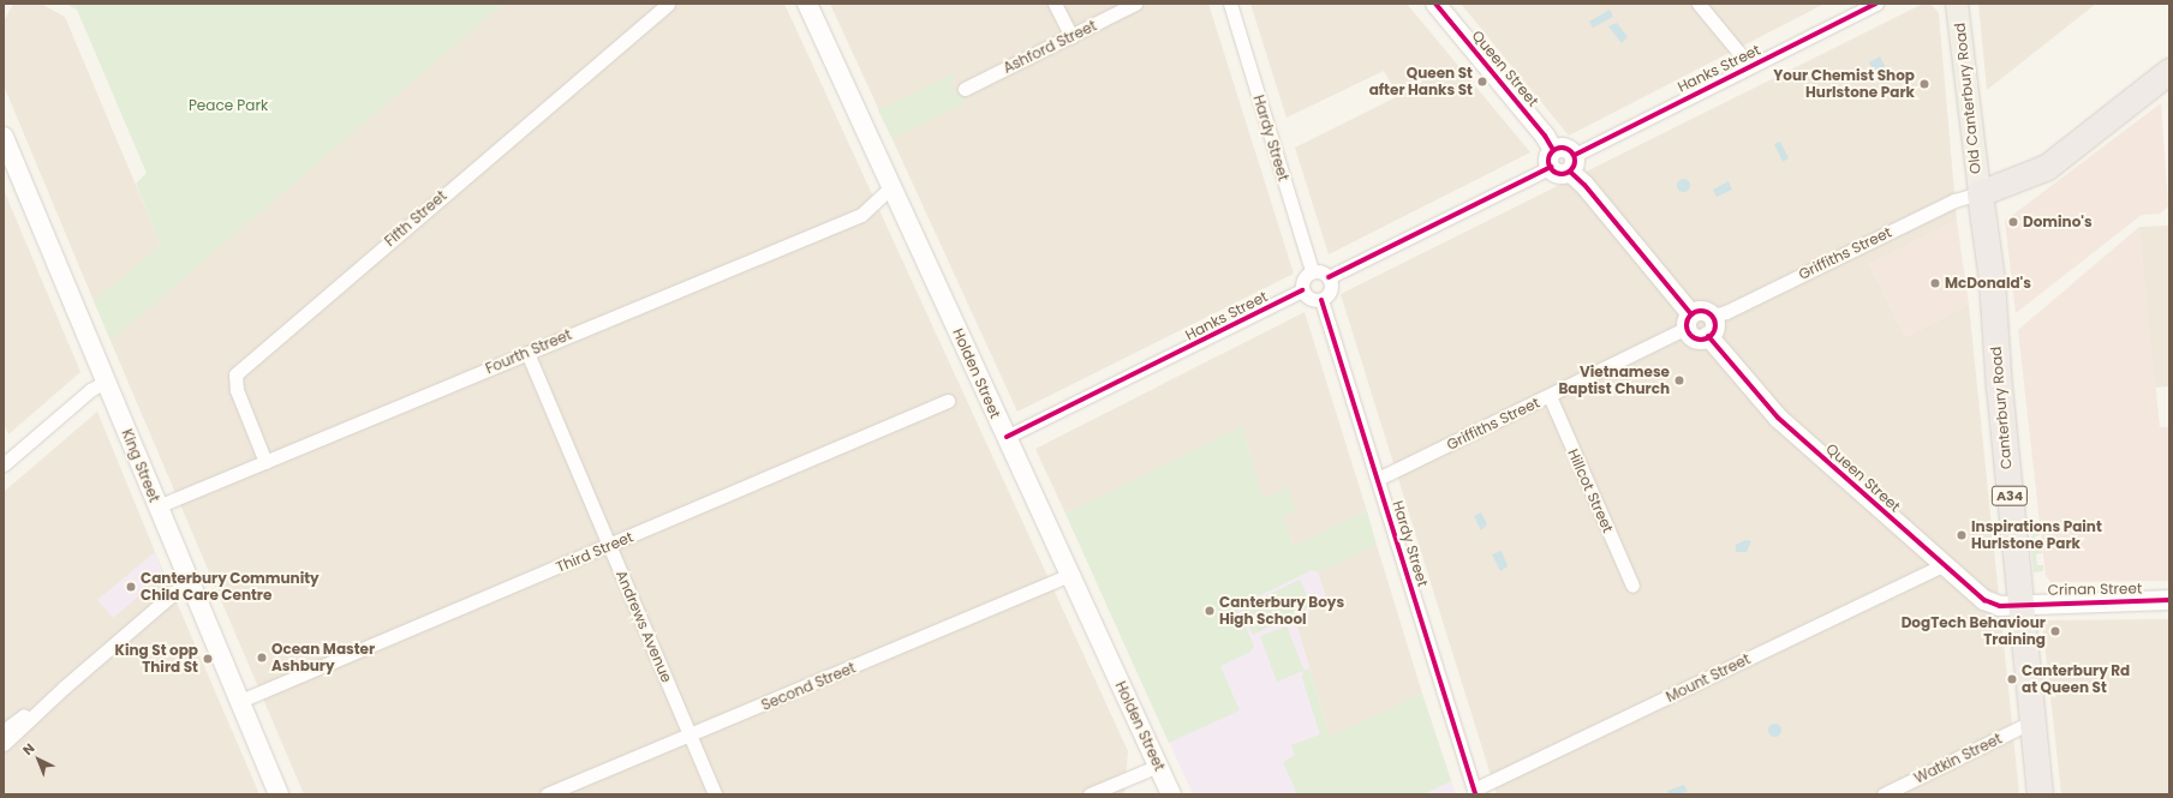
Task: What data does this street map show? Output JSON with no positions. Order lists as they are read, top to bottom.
{
  "streets": {
    "highway": ["Canterbury Road", "A34"],
    "main road": ["Old Canterbury Road"],
    "street": [
      "Ashford Street",
      "Queen Street",
      "Hanks Street",
      "Hardy Street",
      "Fifth Street",
      "Griffiths Street",
      "Fourth Street",
      "Holden Street",
      "King Street",
      "Hillcot Street",
      "Third Street",
      "Crinan Street",
      "Andrews Avenue",
      "Mount Street",
      "Second Street",
      "Watkin Street"
    ]
  },
  "crossings": [
    ["Queen Street", "Griffiths Street"],
    ["Queen Street", "Canterbury Road"],
    ["Queen Street", "Crinan Street"],
    ["Queen Street", "Mount Street"],
    ["Hanks Street", "Hardy Street"],
    ["Hanks Street", "Holden Street"],
    ["Old Canterbury Road", "Griffiths Street"],
    ["Old Canterbury Road", "Canterbury Road"],
    ["Hardy Street", "Griffiths Street"],
    ["Hardy Street", "Mount Street"],
    ["Fifth Street", "Fourth Street"],
    ["Griffiths Street", "Canterbury Road"],
    ["Griffiths Street", "Hillcot Street"],
    ["Fourth Street", "Holden Street"],
    ["Fourth Street", "King Street"],
    ["Fourth Street", "Andrews Avenue"],
    ["Holden Street", "Second Street"],
    ["Canterbury Road", "Crinan Street"],
    ["Canterbury Road", "Watkin Street"],
    ["King Street", "Third Street"],
    ["Third Street", "Andrews Avenue"],
    ["Andrews Avenue", "Second Street"]
  ],
  "parks": ["Peace Park"],
  "places": [
    "Queen St after Hanks St",
    "Your Chemist Shop Hurlstone Park",
    "Domino's",
    "McDonald's",
    "Vietnamese Baptist Church",
    "Inspirations Paint Hurlstone Park",
    "Canterbury Community Child Care Centre",
    "Canterbury Boys High School",
    "DogTech Behaviour Training",
    "Ocean Master Ashbury",
    "King St opp Third St",
    "Canterbury Rd at Queen St"
  ],
  "north": "top left"
}
